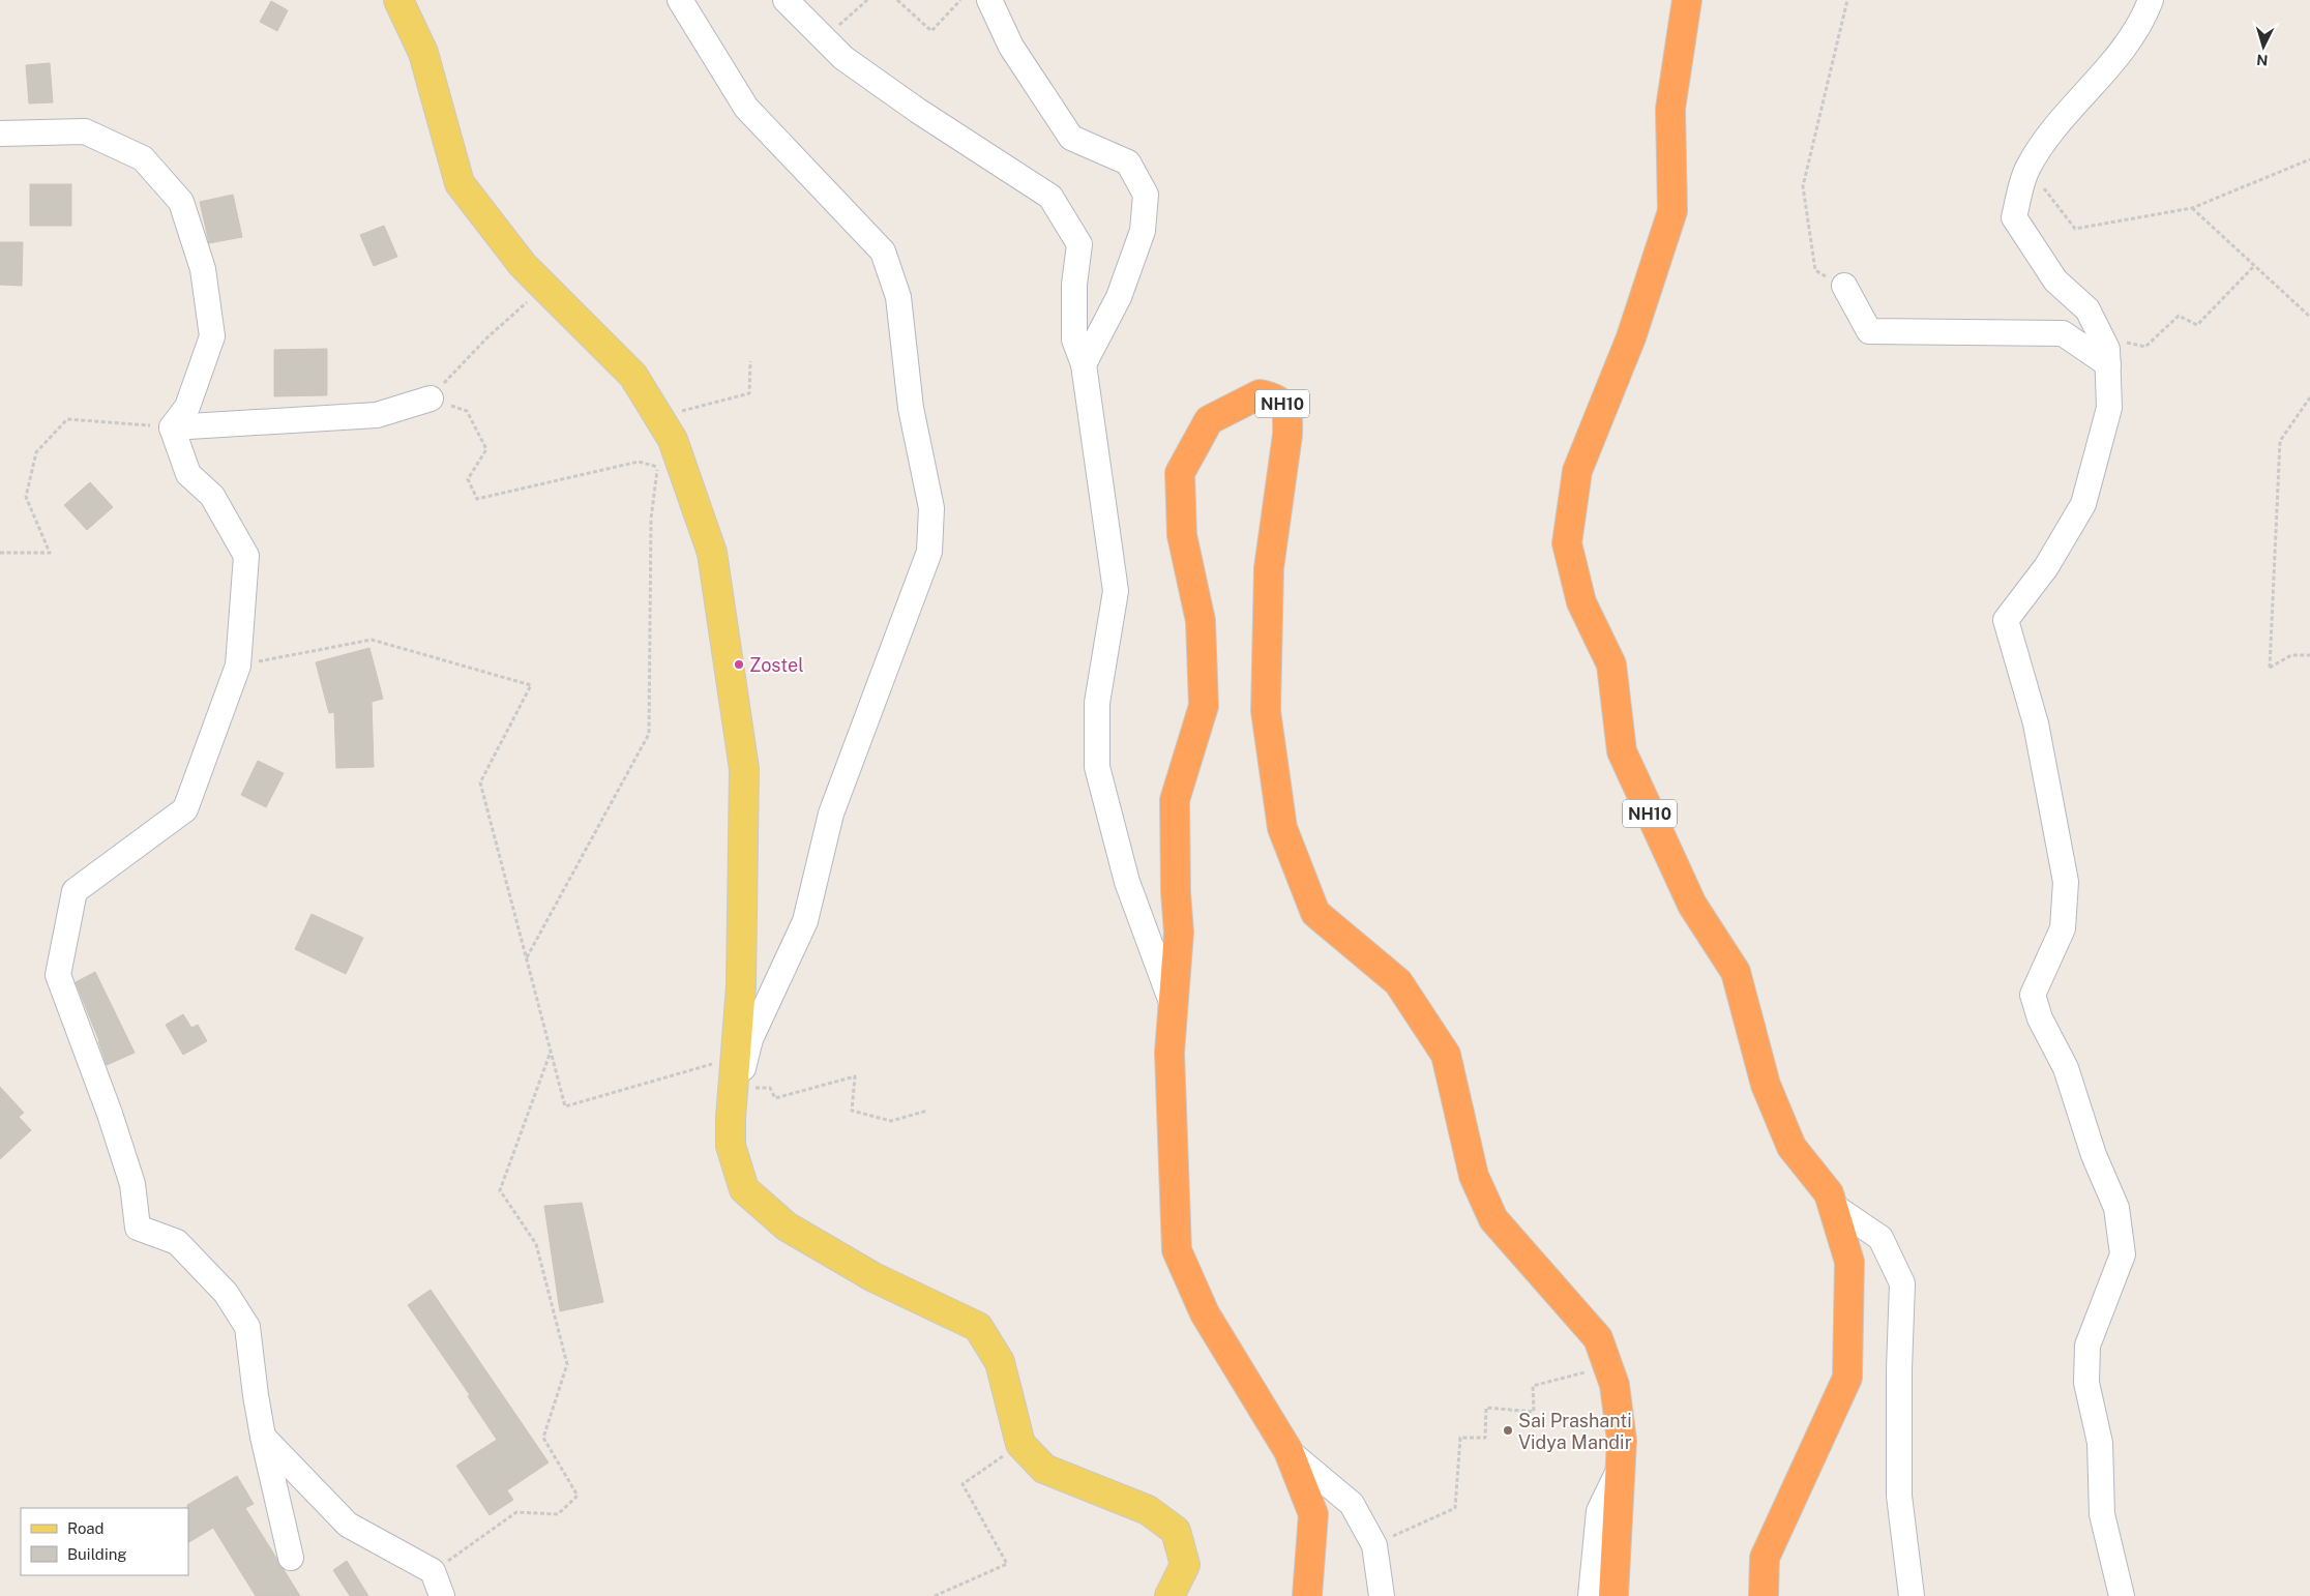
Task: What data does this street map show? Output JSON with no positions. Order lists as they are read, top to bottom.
{
  "streets": {
    "highway": ["NH10"]
  },
  "places": ["Zostel", "Sai Prashanti Vidya Mandir"],
  "legend": ["Road", "Building"],
  "north": "bottom"
}
